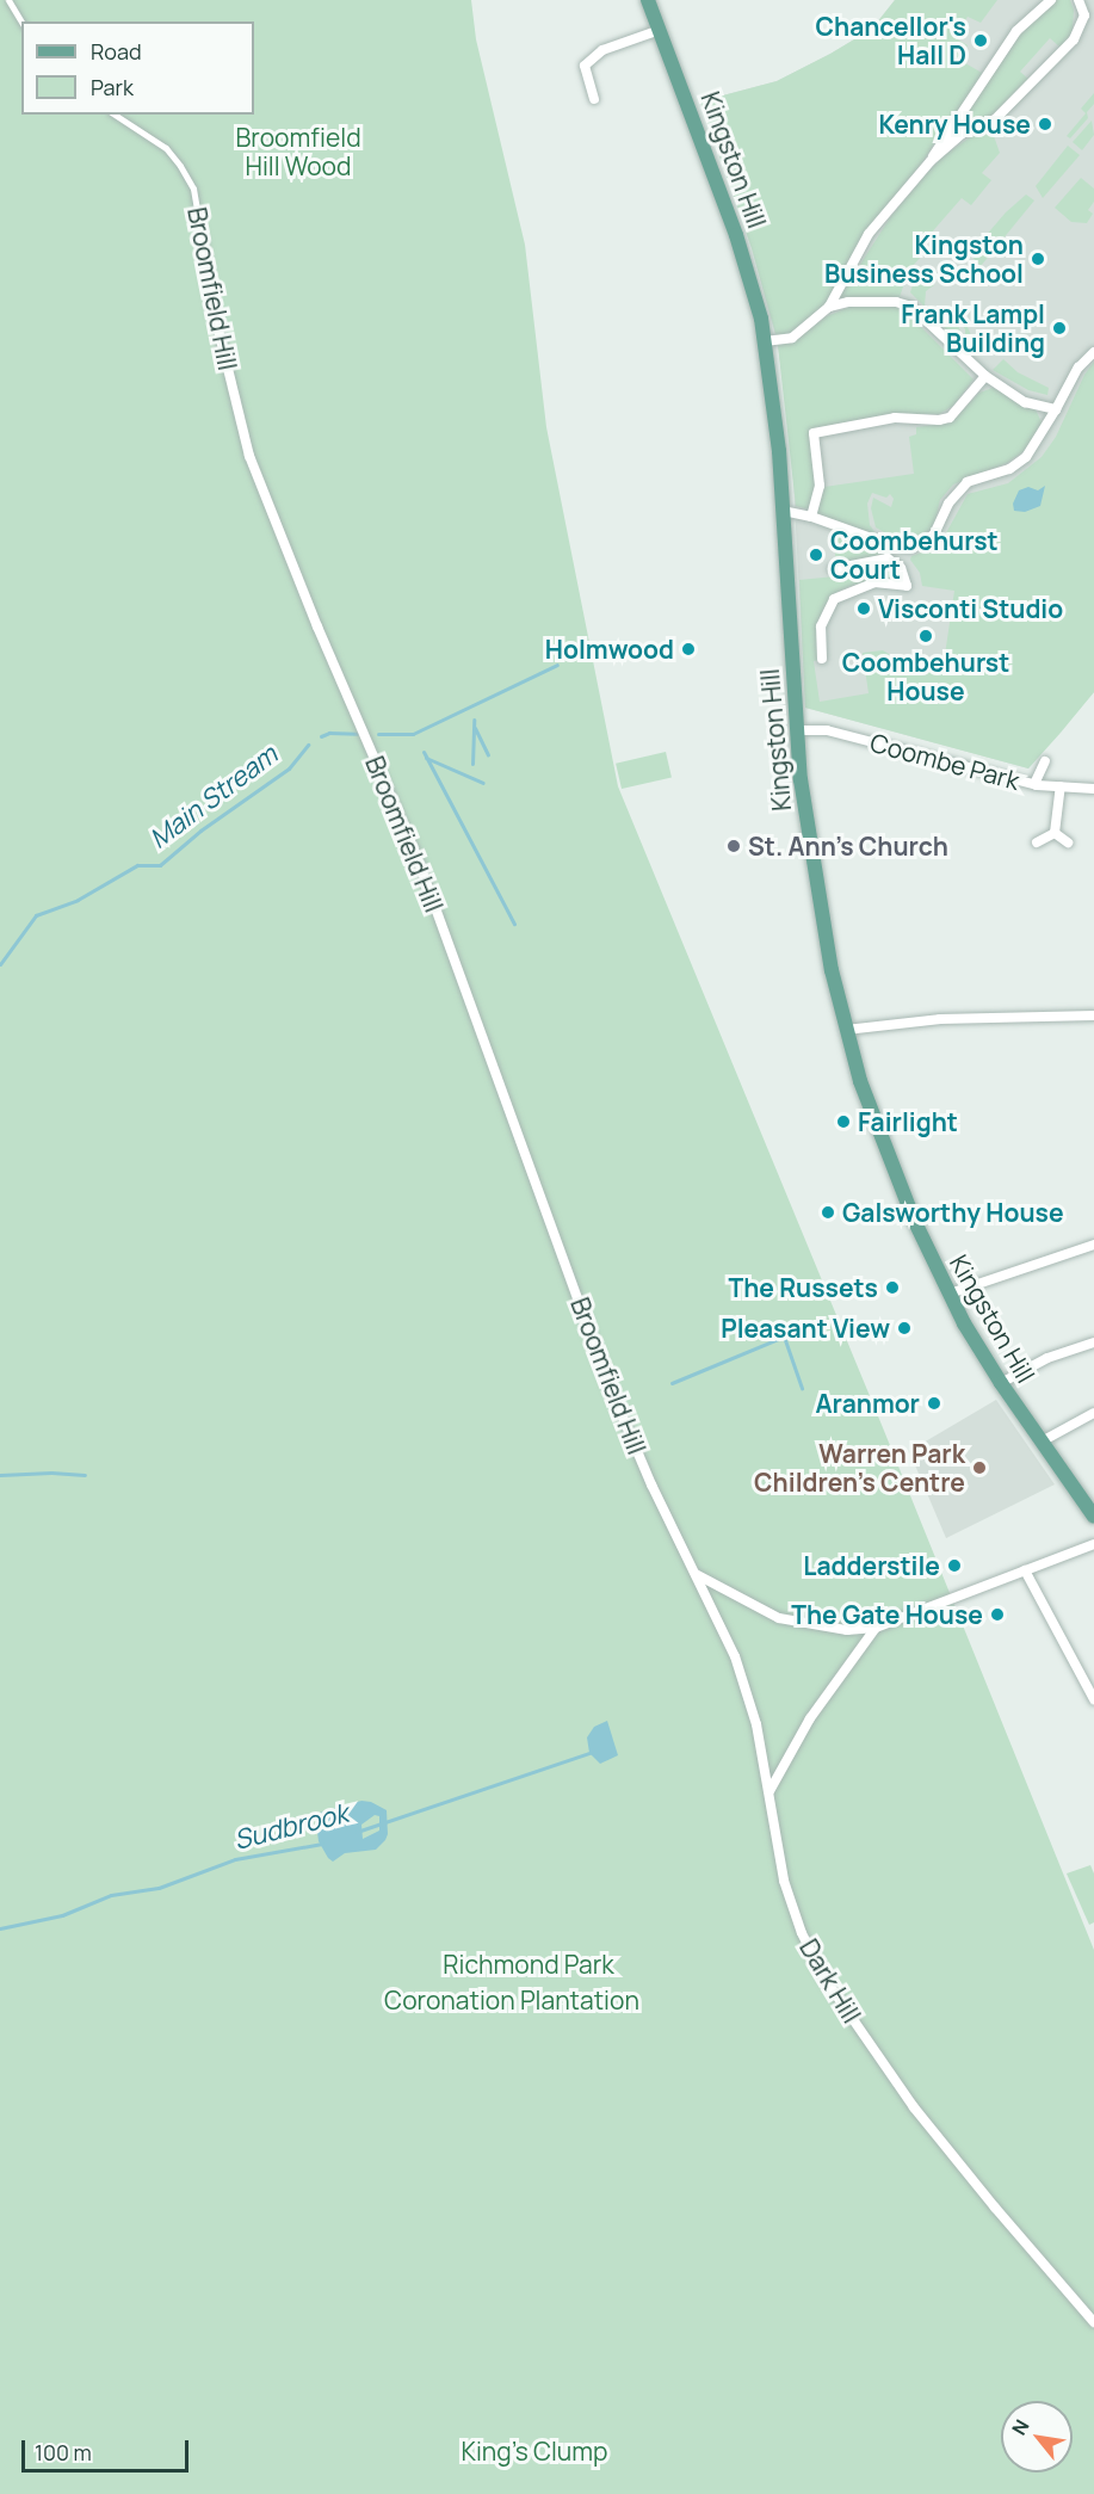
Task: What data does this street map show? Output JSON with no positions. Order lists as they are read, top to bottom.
{
  "streets": {
    "main road": ["Kingston Hill"],
    "street": ["Broomfield Hill", "Coombe Park", "Dark Hill"]
  },
  "crossings": [
    ["Kingston Hill", "Coombe Park"],
    ["Broomfield Hill", "Dark Hill"]
  ],
  "water": ["Main Stream", "Sudbrook"],
  "parks": [
    "Broomfield Hill Wood",
    "Richmond Park",
    "Coronation Plantation",
    "King's Clump"
  ],
  "places": [
    "Chancellor's Hall D",
    "Kenry House",
    "Kingston Business School",
    "Frank Lampl Building",
    "Coombehurst Court",
    "Visconti Studio",
    "Coombehurst House",
    "Holmwood",
    "St. Ann's Church",
    "Fairlight",
    "Galsworthy House",
    "The Russets",
    "Pleasant View",
    "Aranmor",
    "Warren Park Children's Centre",
    "Ladderstile",
    "The Gate House"
  ],
  "legend": ["Road", "Park"],
  "scale_bar": "100 m",
  "north": "top left"
}
